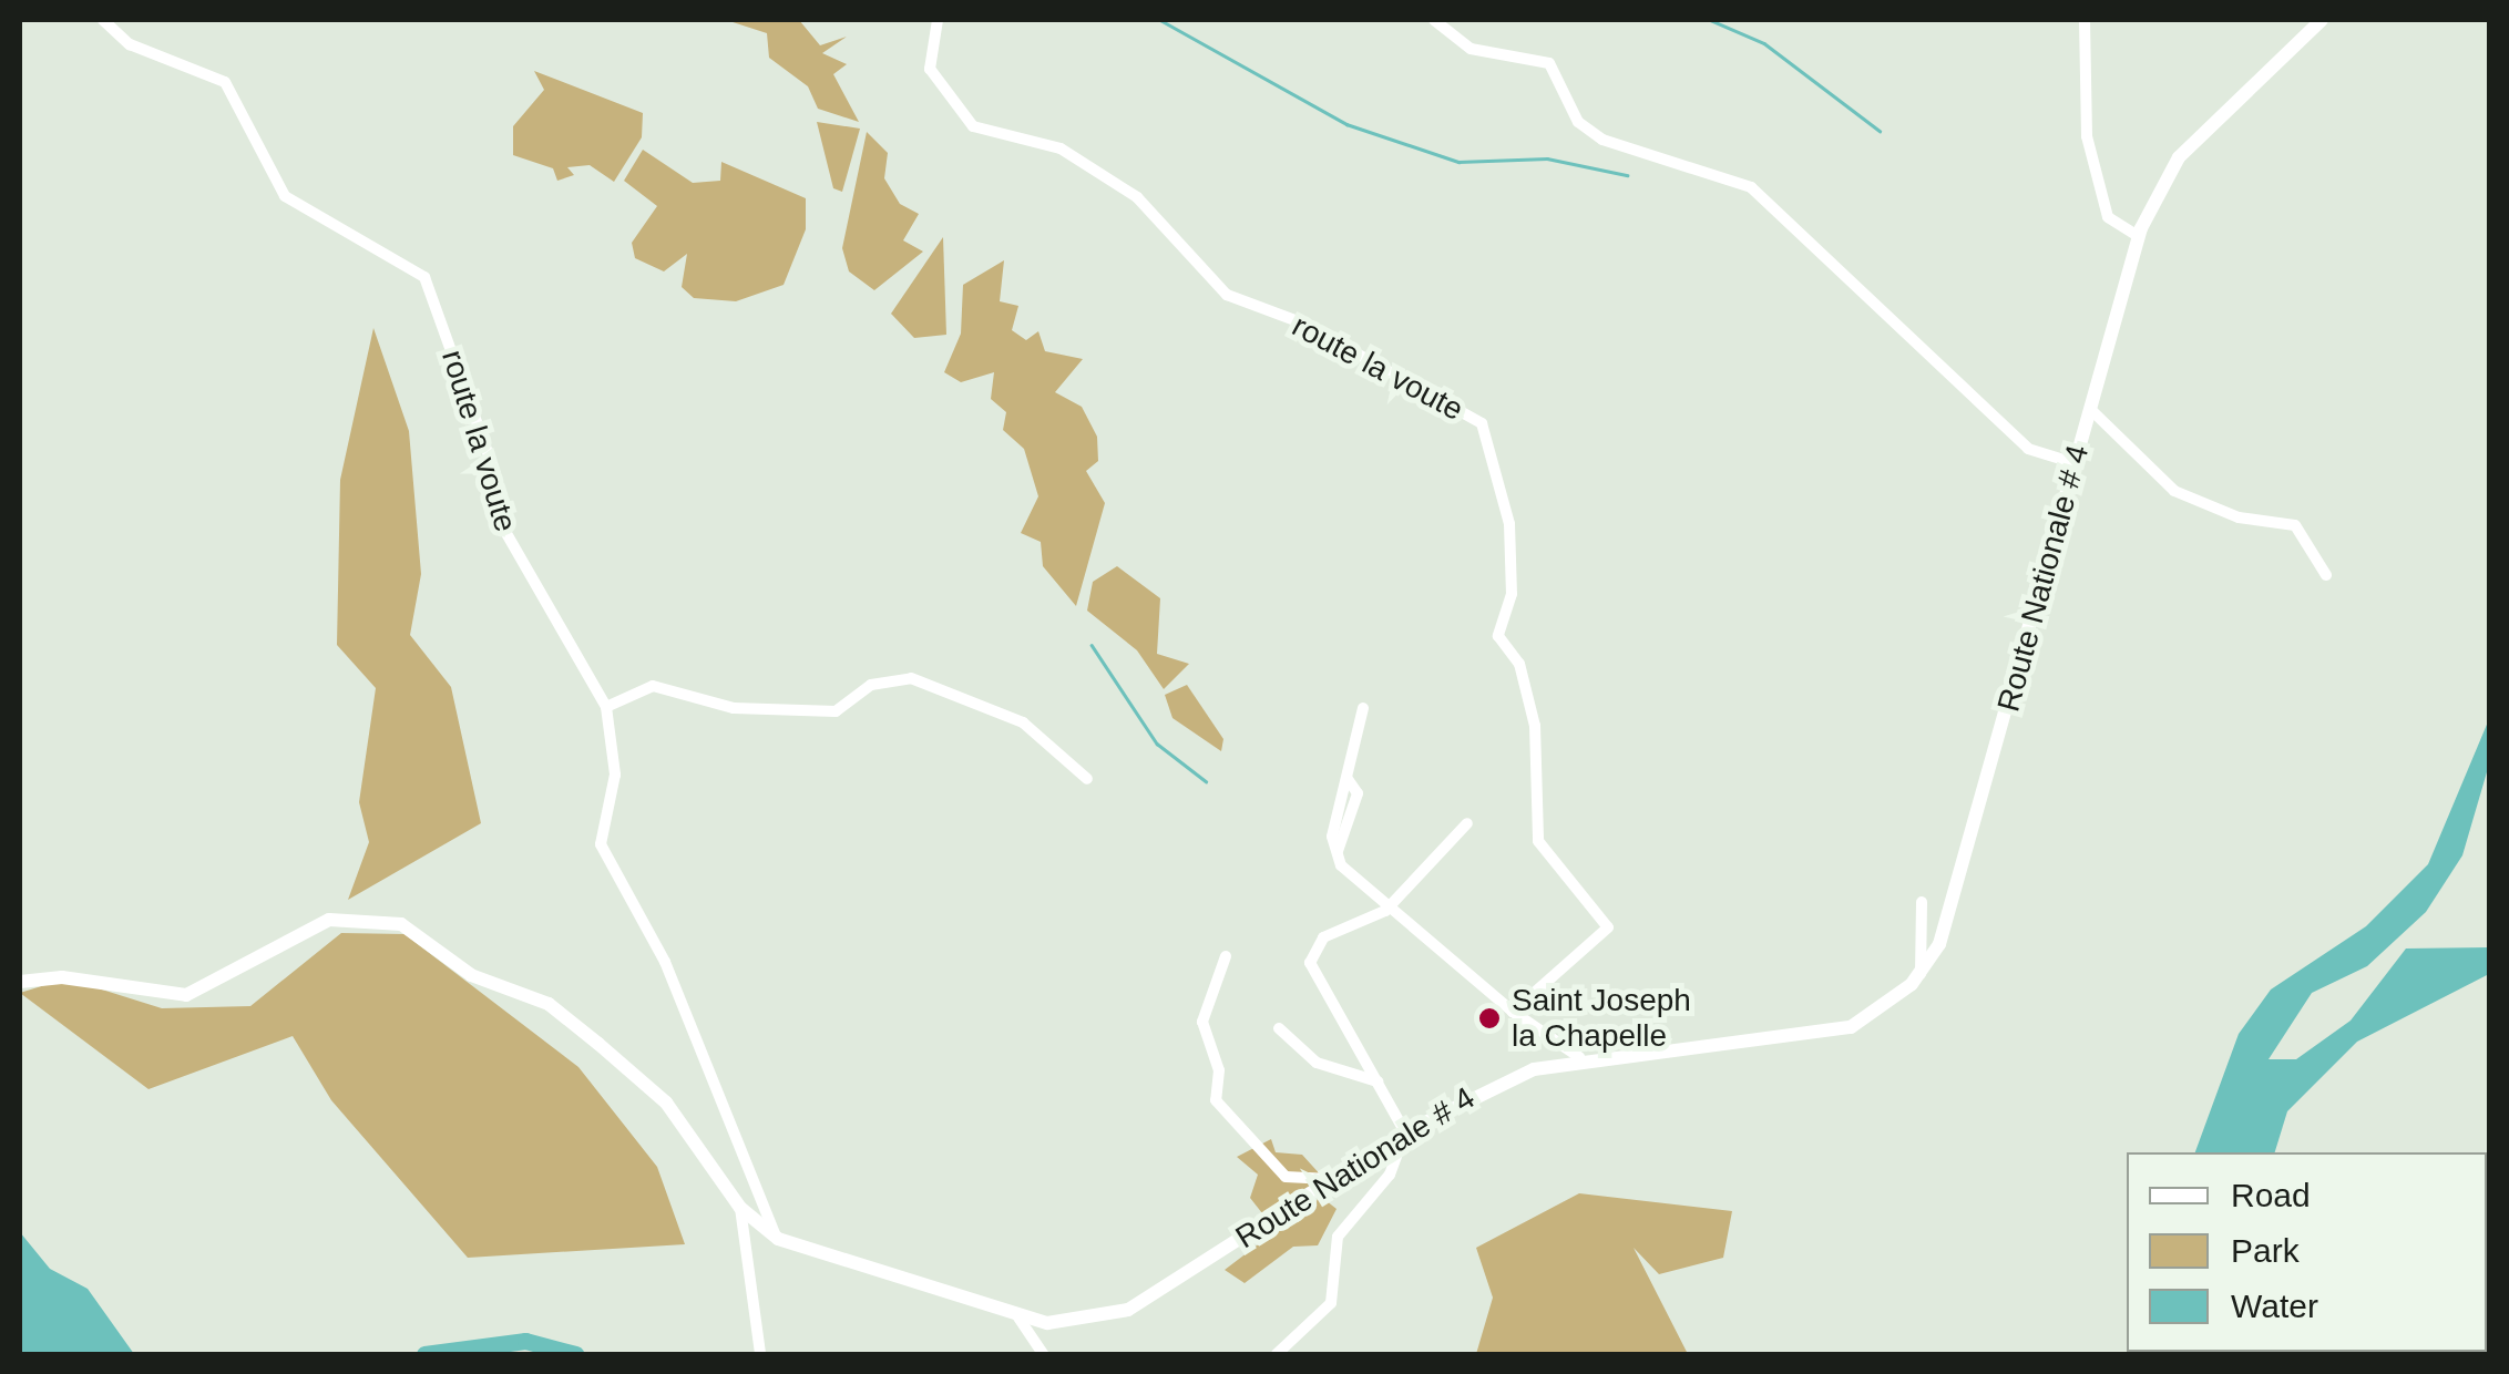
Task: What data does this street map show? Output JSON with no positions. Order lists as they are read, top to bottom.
{
  "streets": {
    "main road": ["Route Nationale # 4"],
    "street": ["route la voute"]
  },
  "crossings": [
    ["route la voute", "Route Nationale # 4"]
  ],
  "places": ["Saint Joseph la Chapelle"],
  "legend": ["Road", "Park", "Water"]
}
